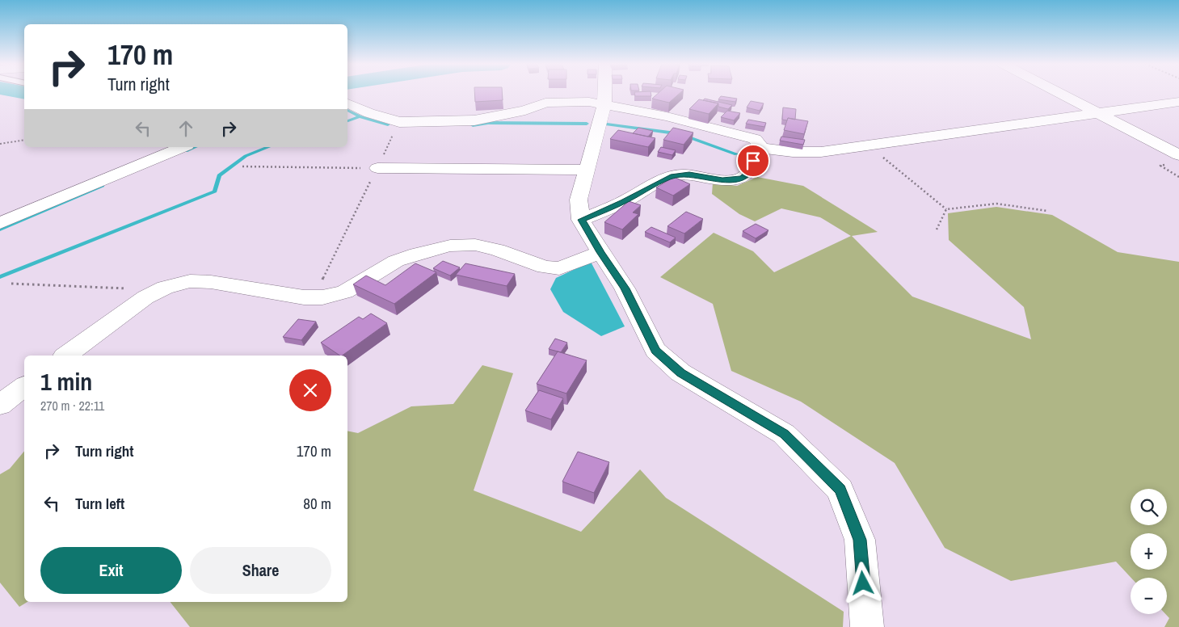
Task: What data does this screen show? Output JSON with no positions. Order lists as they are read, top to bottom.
{
  "page": {
    "turn": ["170 m", "Turn right"],
    "heading": ["1 min", "270 m · 22:11"],
    "list": [
      {
        "name": "Turn right",
        "value": "170 m"
      },
      {
        "name": "Turn left",
        "value": "80 m"
      }
    ],
    "map_buttons": ["+", "−"],
    "buttons": ["Exit", "Share"]
  }
}
